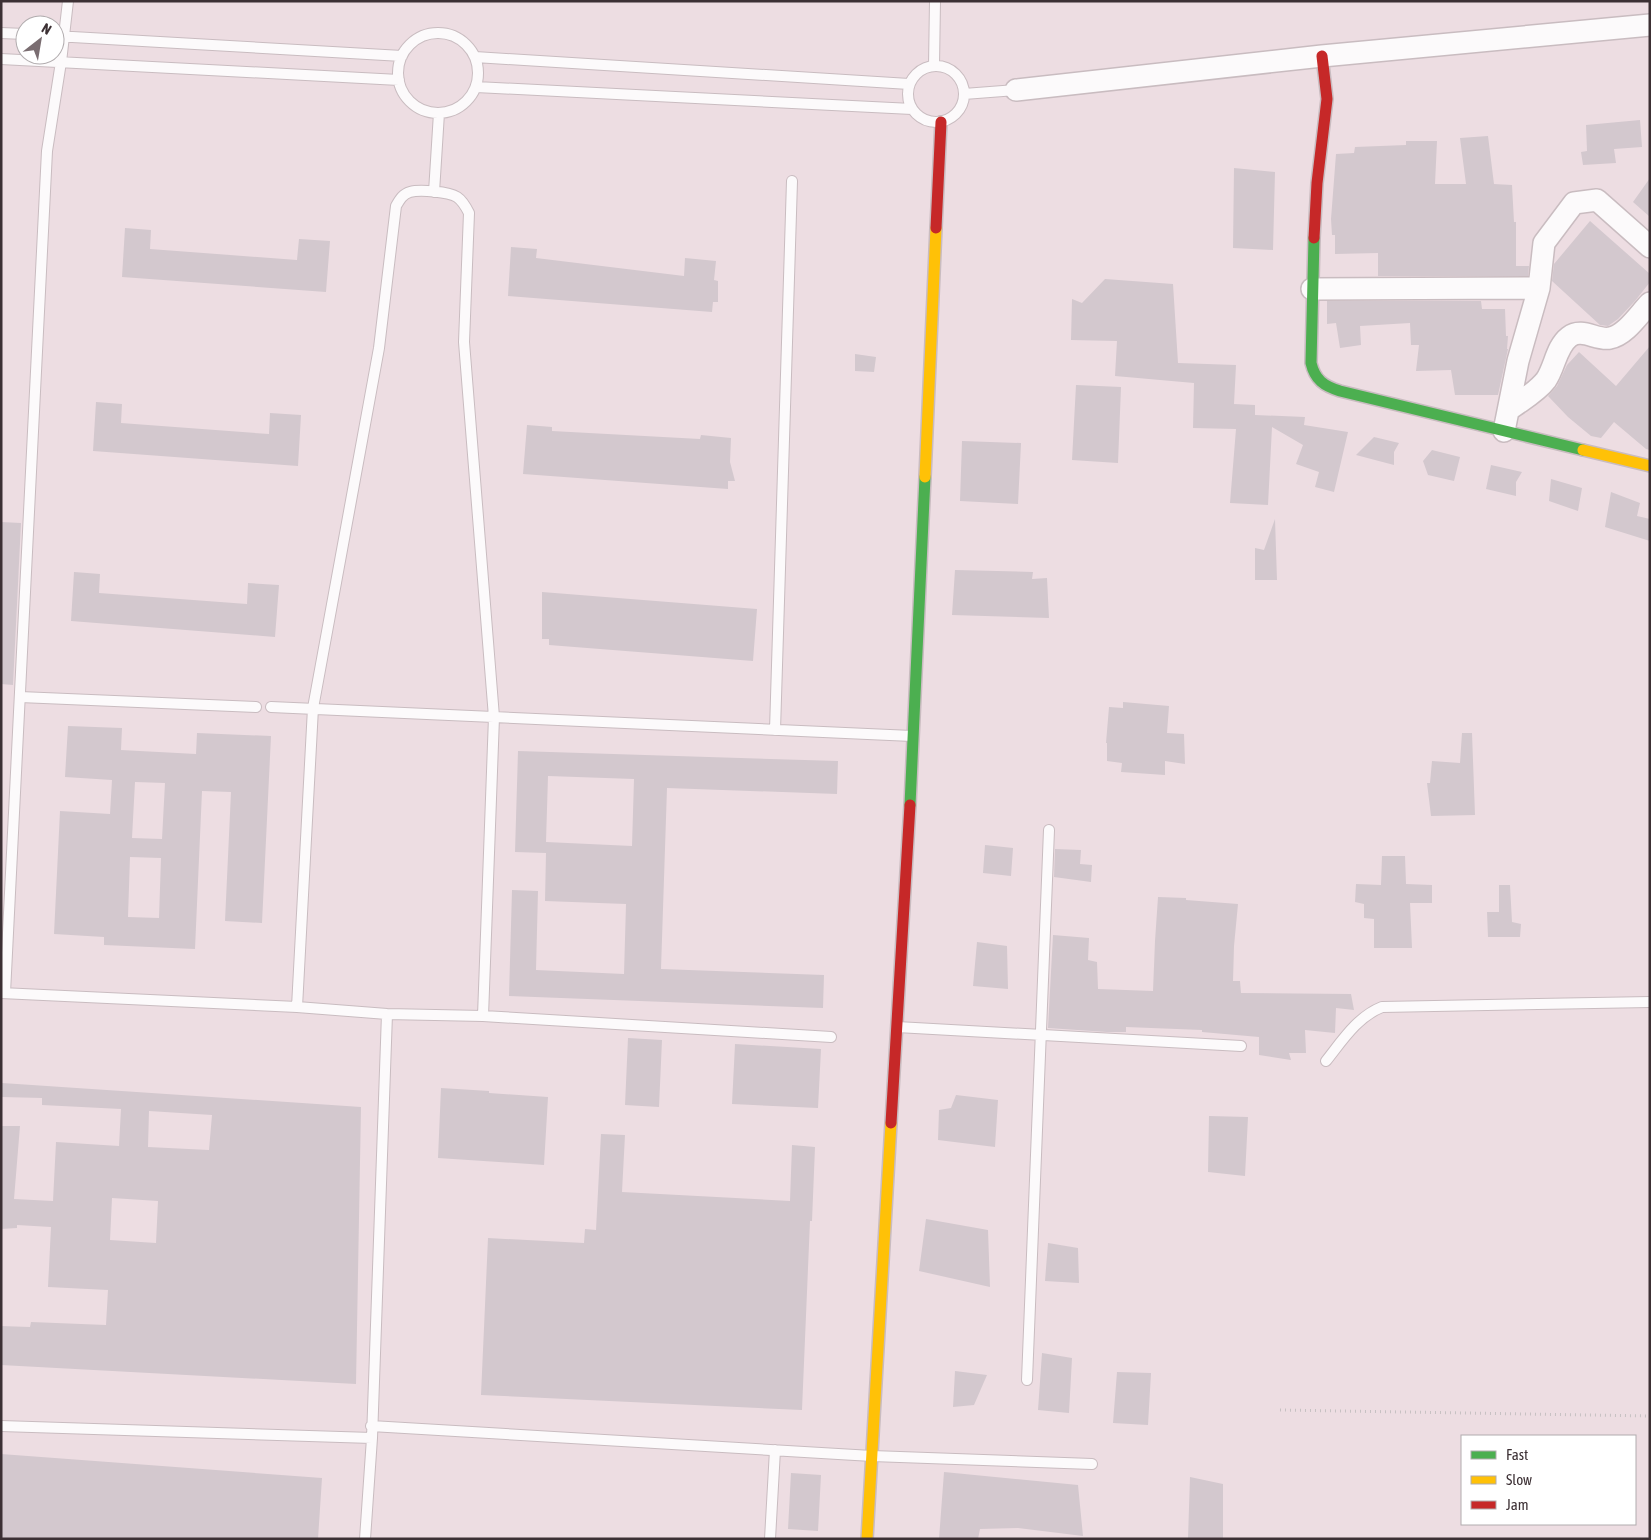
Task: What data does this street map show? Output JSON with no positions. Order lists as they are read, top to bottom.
{
  "legend": ["Fast", "Slow", "Jam"],
  "north": "top right"
}
